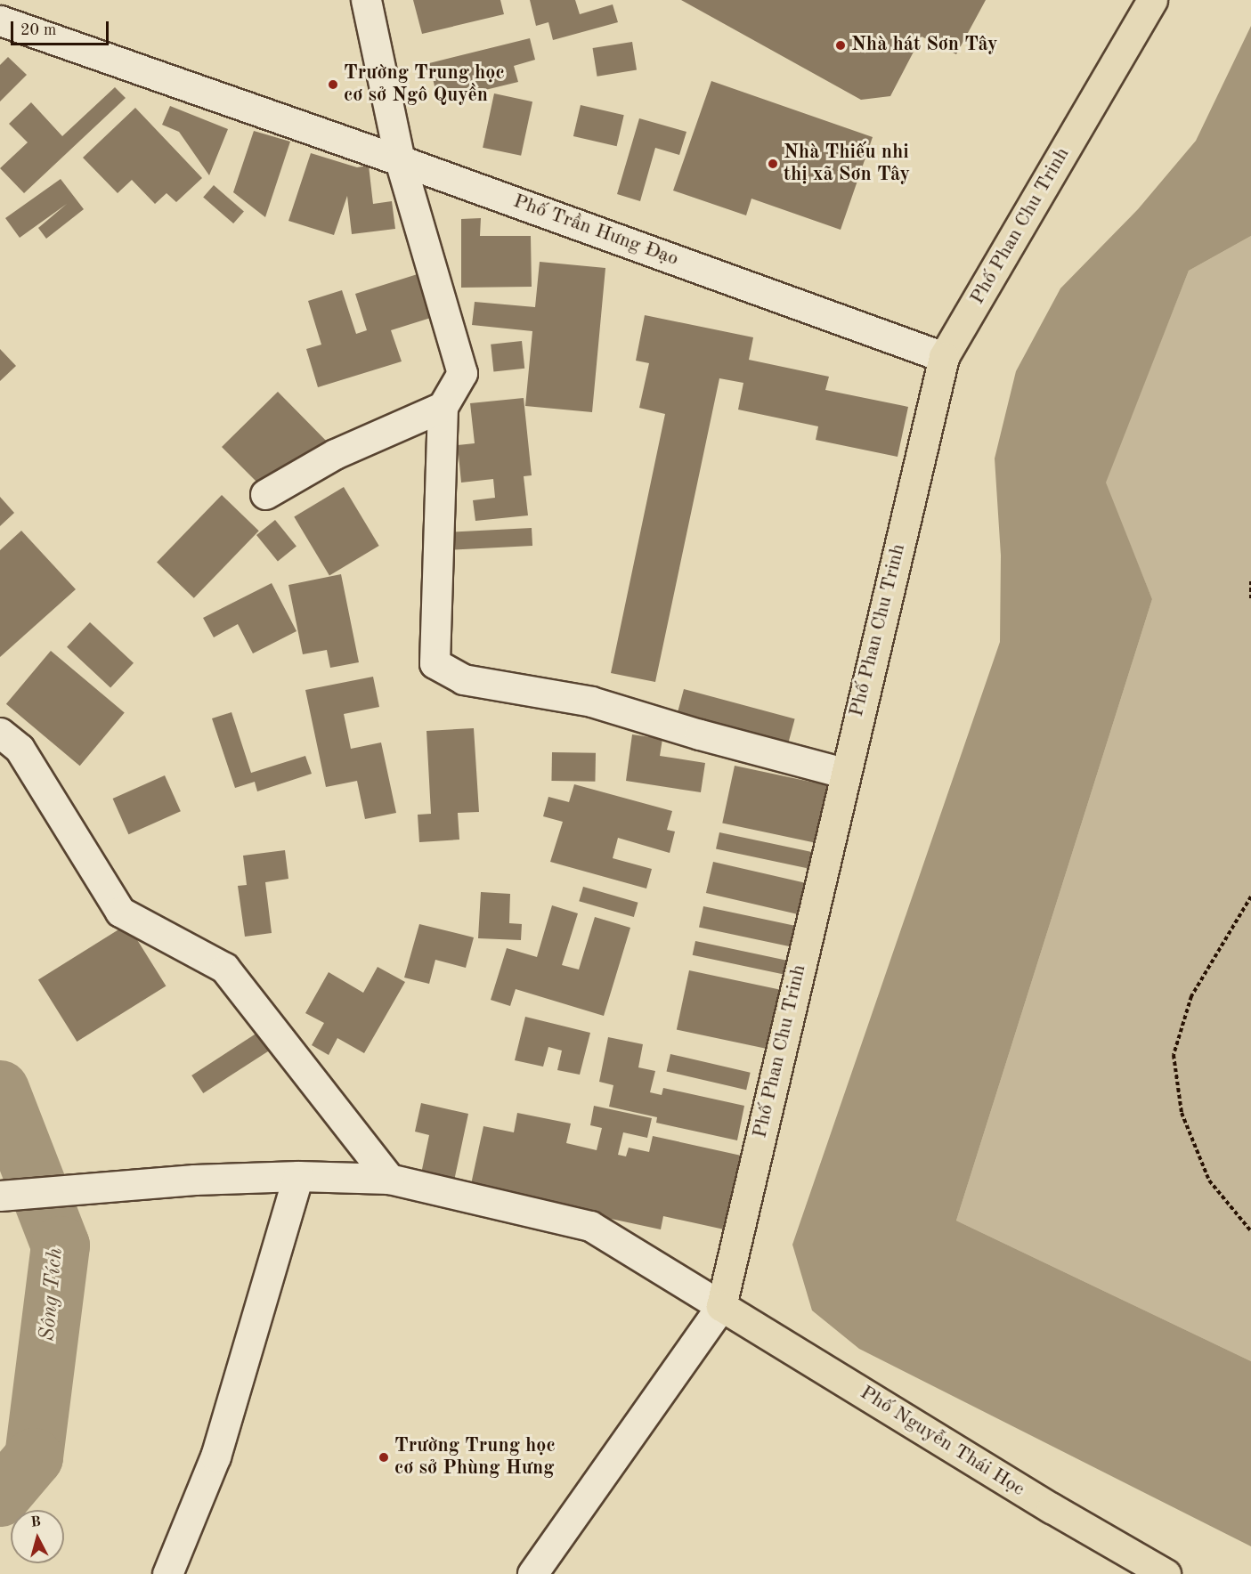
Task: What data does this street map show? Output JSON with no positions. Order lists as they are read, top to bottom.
{
  "streets": {
    "main road": ["Phố Phan Chu Trinh", "Phố Nguyễn Thái Học"],
    "street": ["Phố Trần Hưng Đạo"]
  },
  "crossings": [
    ["Phố Phan Chu Trinh", "Phố Trần Hưng Đạo"],
    ["Phố Phan Chu Trinh", "Phố Nguyễn Thái Học"]
  ],
  "water": ["Sông Tích"],
  "places": [
    "Nhà hát Sơn Tây",
    "Trường Trung học cơ sở Ngô Quyền",
    "Nhà Thiếu nhi thị xã Sơn Tây",
    "Trường Trung học cơ sở Phùng Hưng"
  ],
  "scale_bar": "20 m",
  "north": "top"
}
